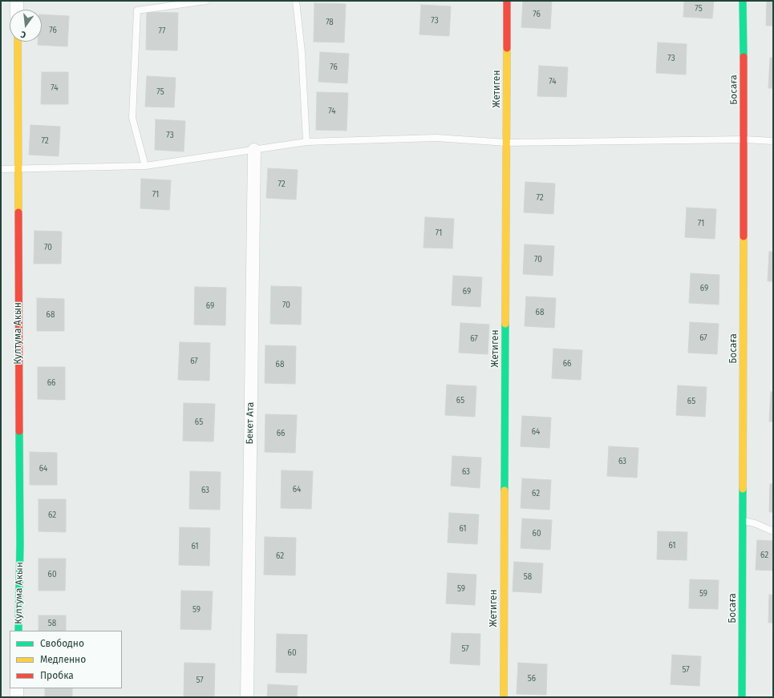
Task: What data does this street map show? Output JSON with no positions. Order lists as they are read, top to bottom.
{
  "streets": {
    "street": [
      "Жетиген",
      "Босаға",
      "Култума Акын",
      "Бекет Ата"
    ]
  },
  "house_numbers": [
    "75",
    "76",
    "73",
    "78",
    "76",
    "77",
    "73",
    "76",
    "74",
    "74",
    "75",
    "74",
    "73",
    "72",
    "72",
    "71",
    "72",
    "71",
    "71",
    "70",
    "70",
    "69",
    "69",
    "70",
    "69",
    "68",
    "68",
    "67",
    "67",
    "67",
    "66",
    "68",
    "66",
    "65",
    "65",
    "65",
    "64",
    "66",
    "63",
    "64",
    "63",
    "64",
    "63",
    "62",
    "62",
    "61",
    "60",
    "61",
    "61",
    "62",
    "62",
    "60",
    "58",
    "59",
    "59",
    "59",
    "58",
    "57",
    "60",
    "57",
    "56",
    "57"
  ],
  "legend": ["Свободно", "Медленно", "Пробка"],
  "north": "bottom"
}
